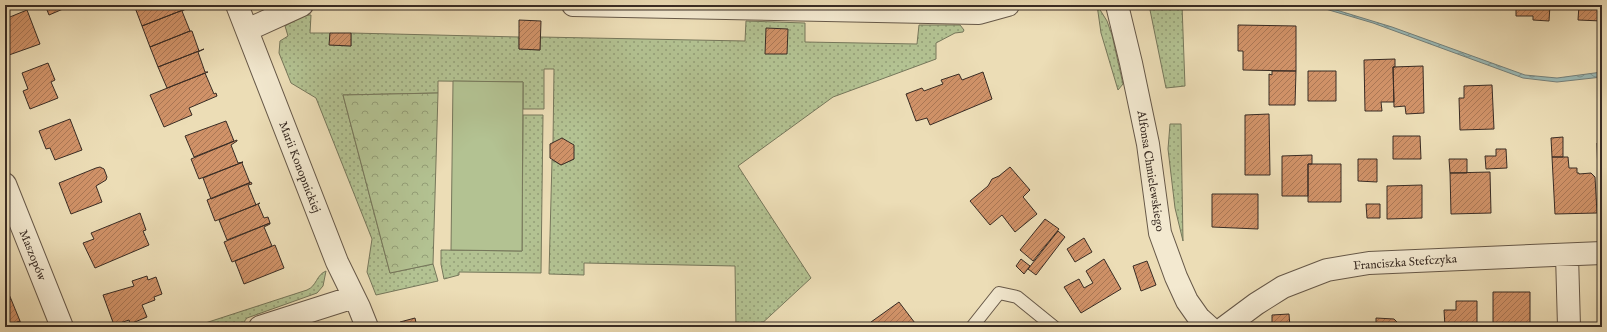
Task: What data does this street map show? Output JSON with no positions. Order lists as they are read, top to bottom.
{
  "streets": {
    "street": [
      "Marii Konopnickiej",
      "Alfonsa Chmielewskiego",
      "Maszopów",
      "Franciszka Stefczyka"
    ]
  }
}
